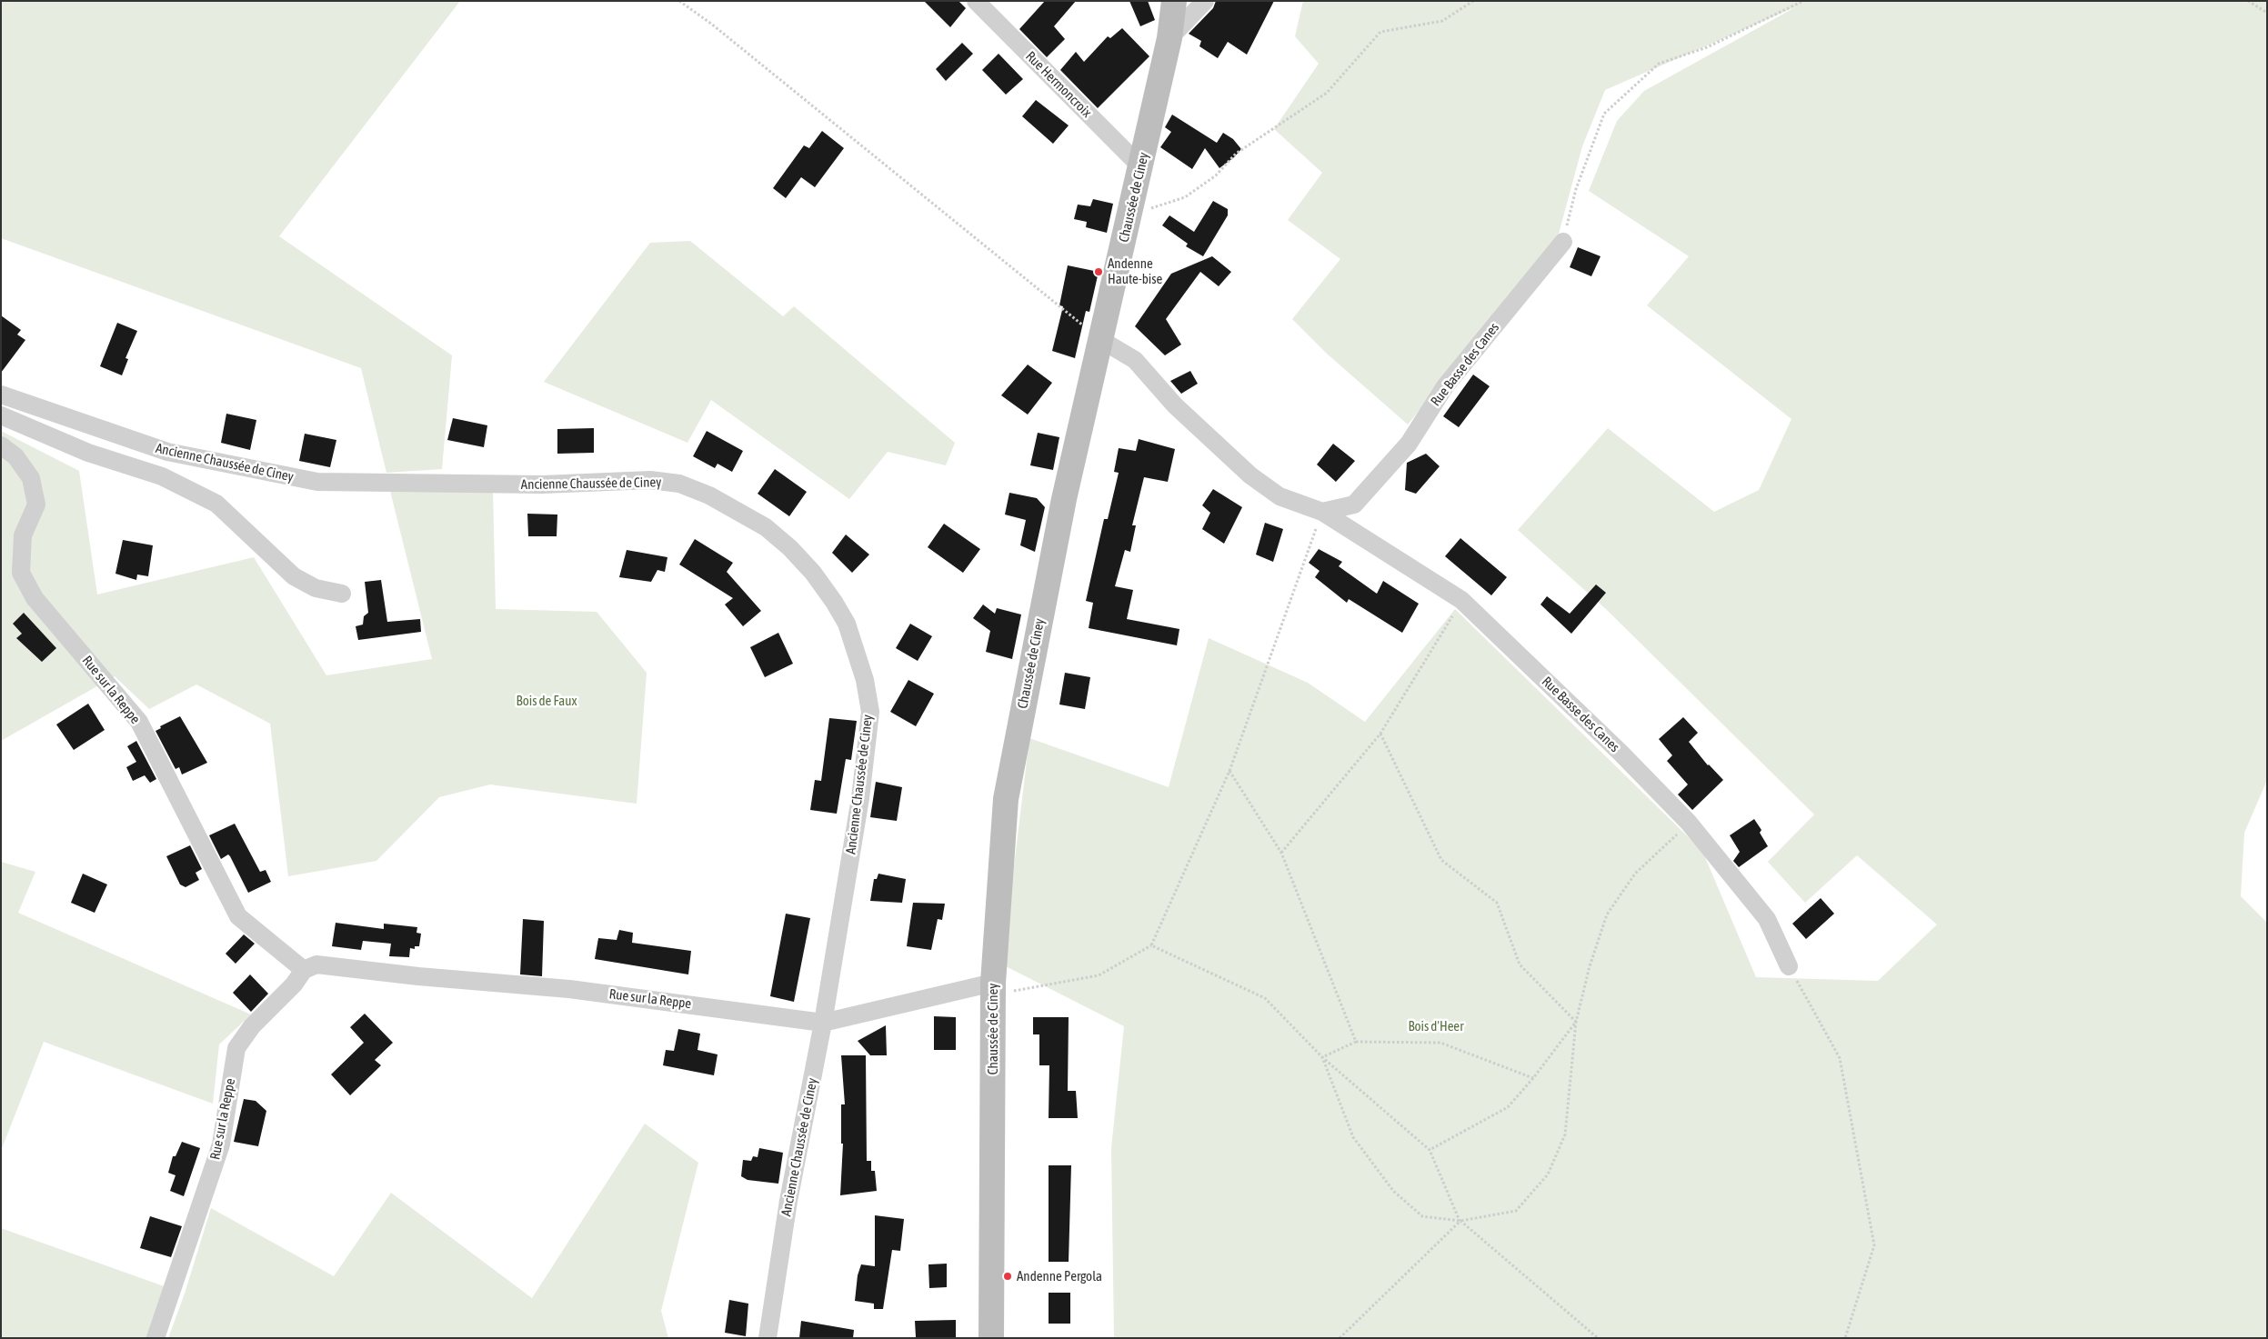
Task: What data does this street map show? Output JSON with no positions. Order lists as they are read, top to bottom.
{
  "streets": {
    "main road": ["Chaussée de Ciney"],
    "street": [
      "Rue Hermoncroix",
      "Rue Basse des Canes",
      "Ancienne Chaussée de Ciney",
      "Rue sur la Reppe"
    ]
  },
  "crossings": [
    ["Rue Hermoncroix", "Chaussée de Ciney"],
    ["Chaussée de Ciney", "Rue Basse des Canes"],
    ["Chaussée de Ciney", "Rue sur la Reppe"],
    ["Ancienne Chaussée de Ciney", "Rue sur la Reppe"]
  ],
  "parks": ["Bois de Faux", "Bois d'Heer"],
  "places": ["Andenne Haute-bise", "Andenne Pergola"]
}
